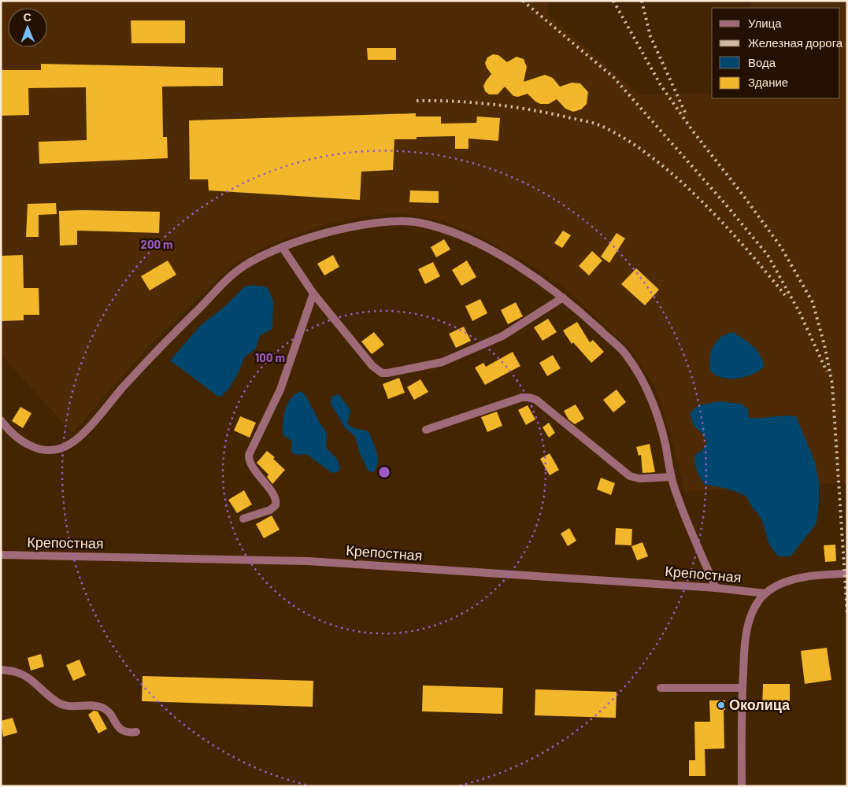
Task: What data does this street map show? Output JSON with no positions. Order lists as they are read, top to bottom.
{
  "streets": {
    "street": ["Крепостная"]
  },
  "places": ["Околица"],
  "legend": [
    "Улица",
    "Железная дорога",
    "Вода",
    "Здание"
  ],
  "north": "top",
  "rings": ["200 m", "100 m"]
}
